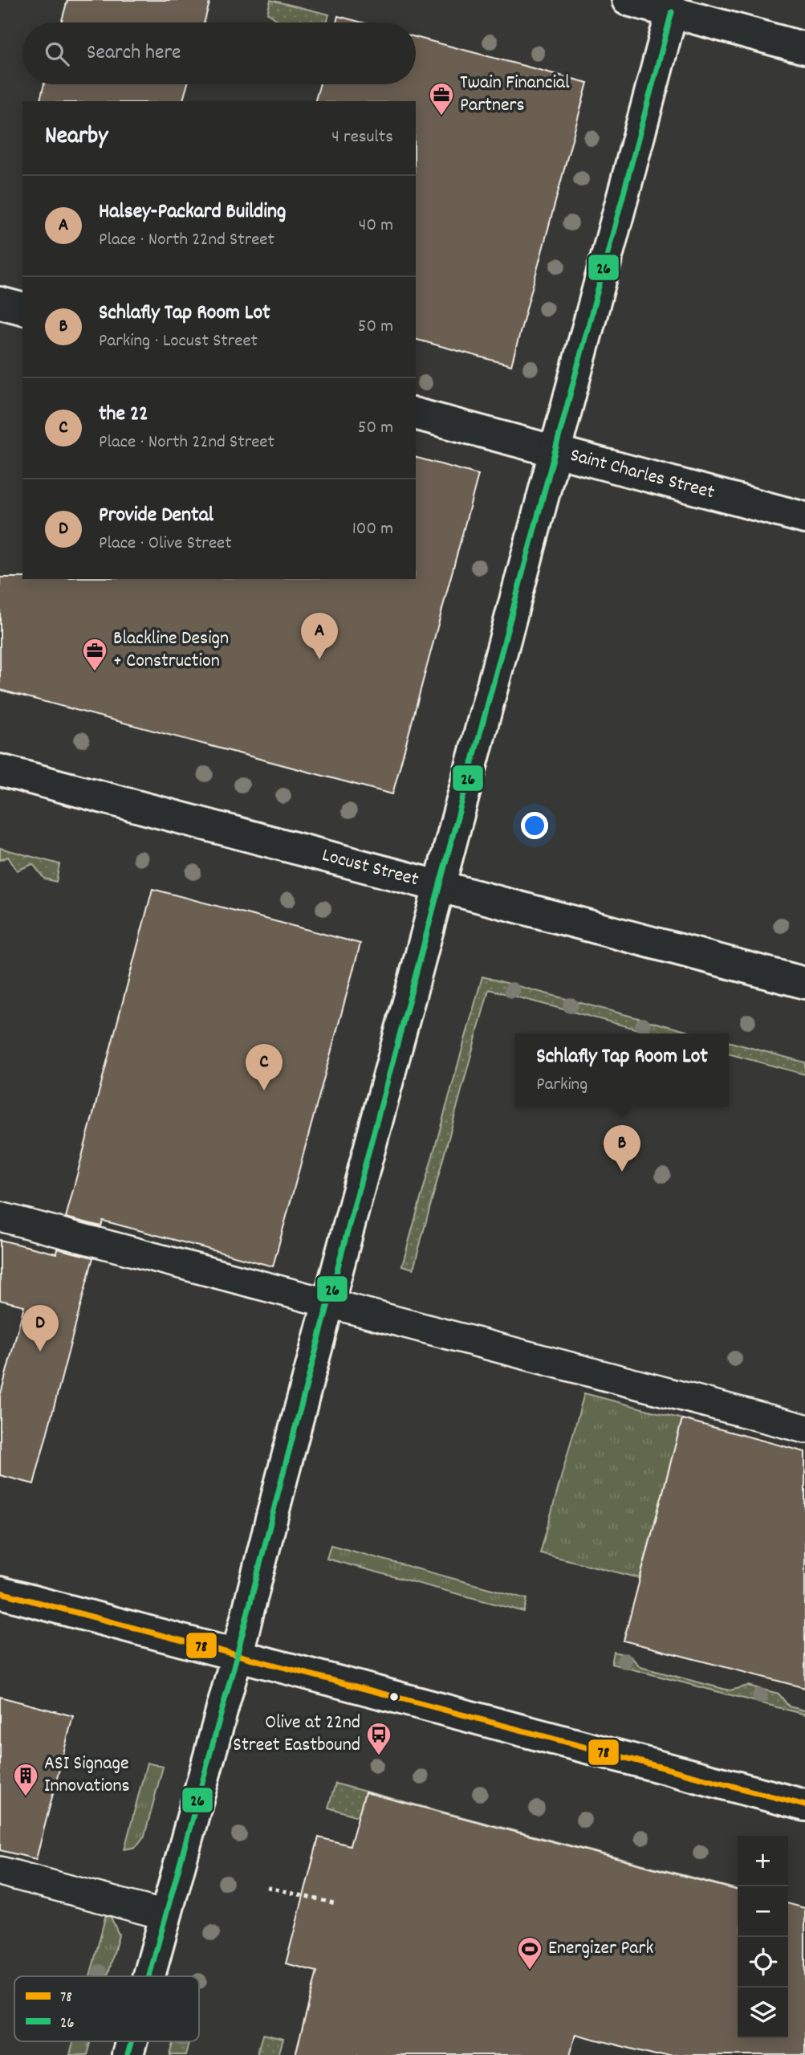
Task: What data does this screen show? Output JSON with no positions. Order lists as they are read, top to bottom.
{
  "streets": {
    "street": ["Saint Charles Street", "Locust Street"]
  },
  "places": {
    "office": ["Twain Financial Partners", "Blackline Design + Construction"],
    "bus stop": ["Olive at 22nd Street Eastbound"],
    "building": ["ASI Signage Innovations"],
    "sports": ["Energizer Park"]
  },
  "lines": ["transit line 26", "transit line 78"],
  "legend": ["78", "26"],
  "page": {
    "search": "Search here",
    "heading": ["Nearby", "4 results"],
    "list": [
      {
        "mark": "A",
        "name": "Halsey-Packard Building",
        "note": "Place · North 22nd Street",
        "value": "40 m"
      },
      {
        "mark": "B",
        "name": "Schlafly Tap Room Lot",
        "note": "Parking · Locust Street",
        "value": "50 m"
      },
      {
        "mark": "C",
        "name": "the 22",
        "note": "Place · North 22nd Street",
        "value": "50 m"
      },
      {
        "mark": "D",
        "name": "Provide Dental",
        "note": "Place · Olive Street",
        "value": "100 m"
      }
    ],
    "pins": [
      "A",
      "C",
      "B",
      "D"
    ],
    "popup": ["Schlafly Tap Room Lot", "Parking"],
    "map_buttons": ["+", "−"]
  }
}
